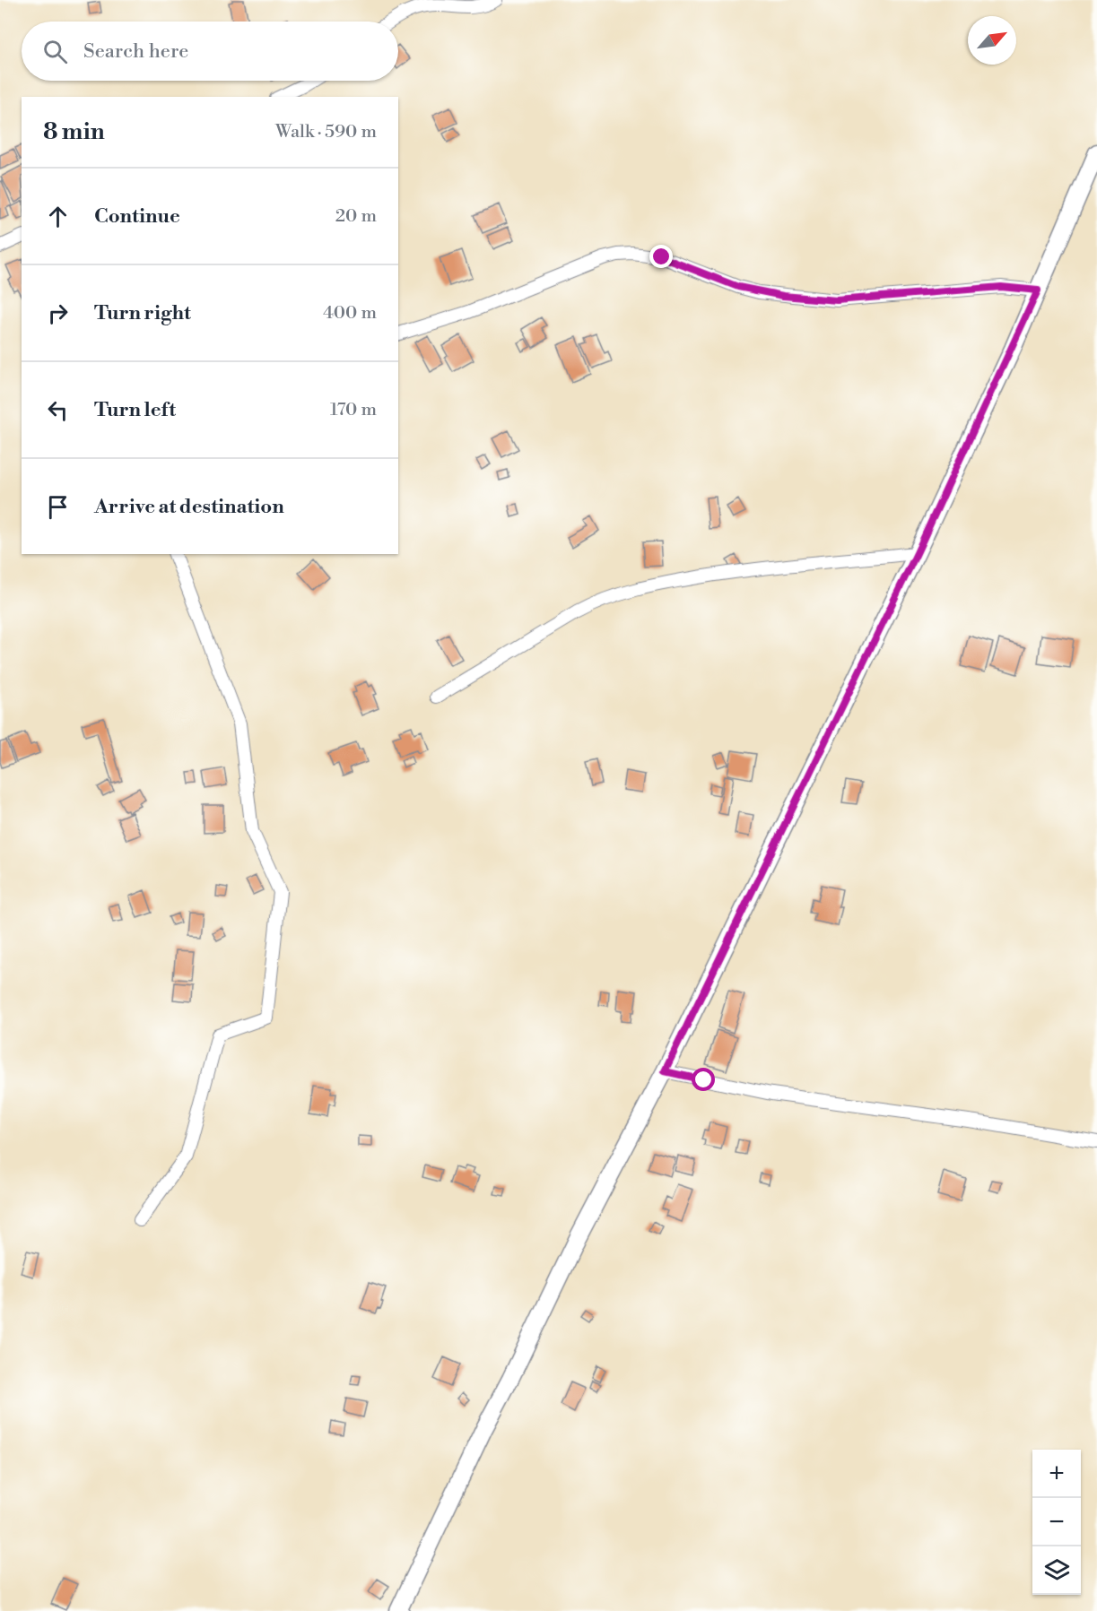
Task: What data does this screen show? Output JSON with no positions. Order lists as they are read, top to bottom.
{
  "north": "top right",
  "page": {
    "search": "Search here",
    "heading": ["8 min", "Walk · 590 m"],
    "list": [
      ["Continue", "20 m"],
      ["Turn right", "400 m"],
      ["Turn left", "170 m"],
      "Arrive at destination"
    ],
    "map_buttons": ["+", "−"]
  }
}
